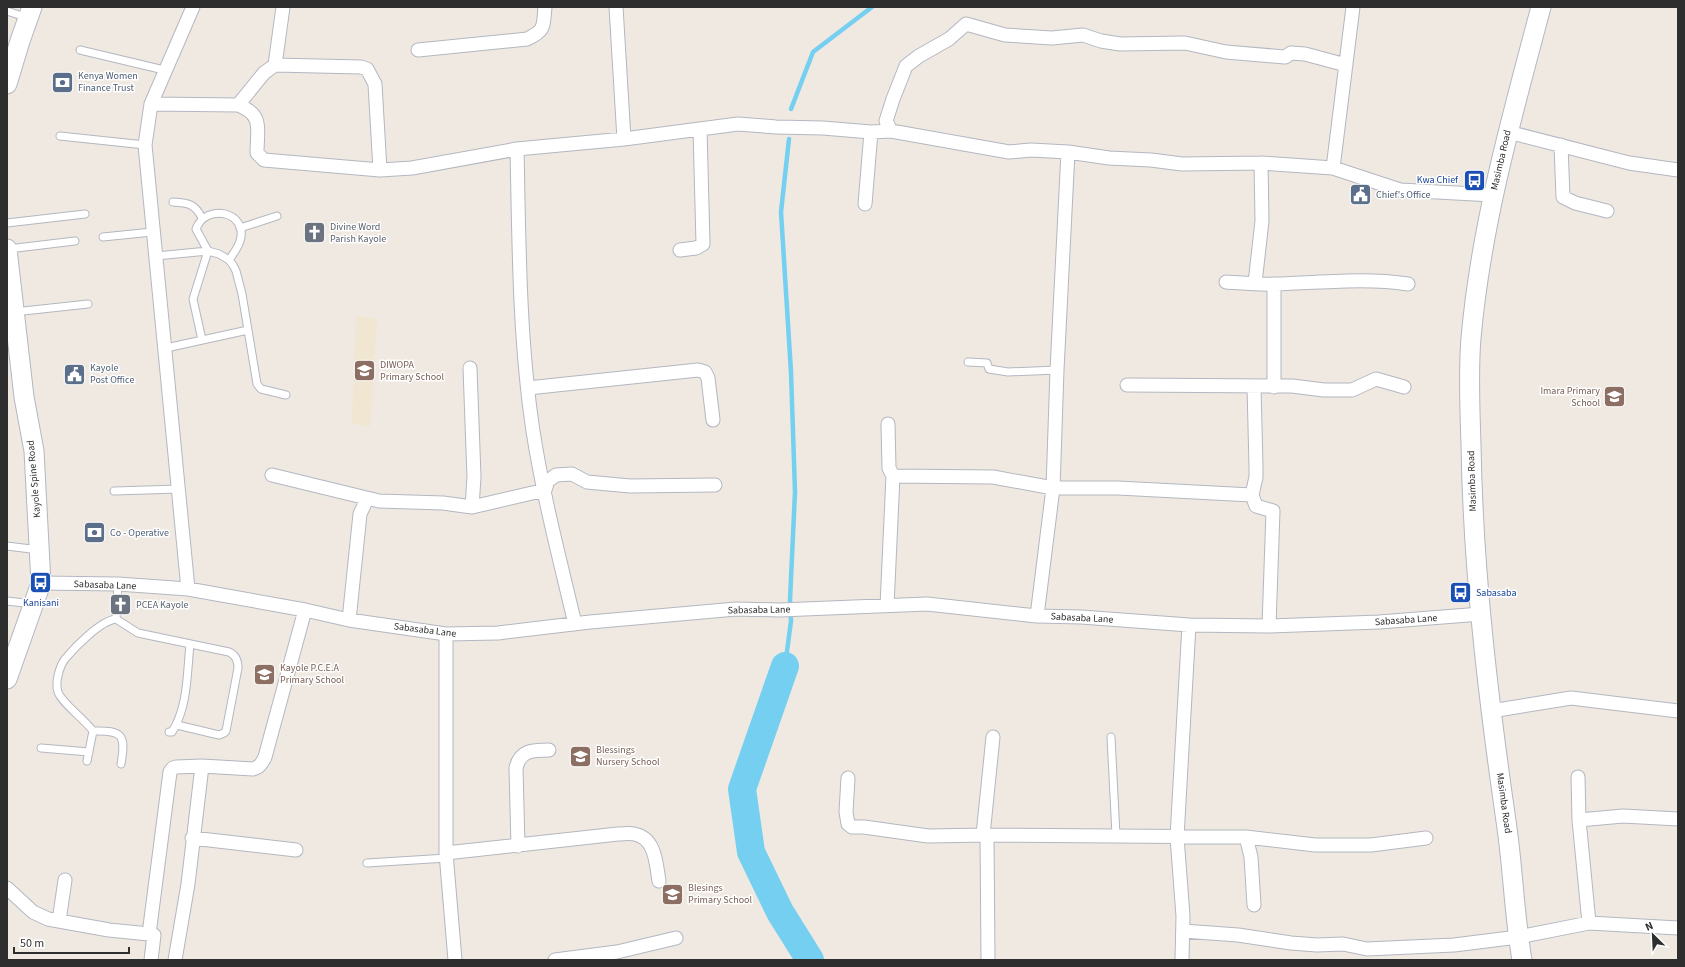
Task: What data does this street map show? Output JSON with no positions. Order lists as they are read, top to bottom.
{
  "streets": {
    "street": ["Masimba Road", "Kayole Spine Road", "Sabasaba Lane"]
  },
  "crossings": [
    ["Masimba Road", "Sabasaba Lane"],
    ["Kayole Spine Road", "Sabasaba Lane"]
  ],
  "places": {
    "bank": ["Kenya Women Finance Trust", "Co - Operative"],
    "bus stop": ["Kwa Chief", "Kanisani", "Sabasaba"],
    "public building": ["Chief's Office", "Kayole Post Office"],
    "church": ["Divine Word Parish Kayole", "PCEA Kayole"],
    "school or university": [
      "DIWOPA Primary School",
      "Imara Primary School",
      "Kayole P.C.E.A Primary School",
      "Blessings Nursery School",
      "Blesings Primary School"
    ]
  },
  "scale_bar": "50 m",
  "north": "top left"
}
